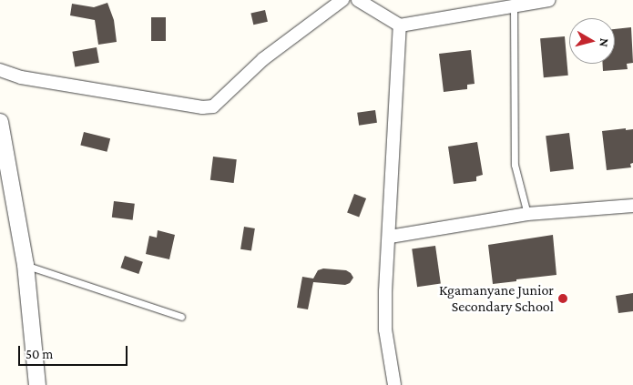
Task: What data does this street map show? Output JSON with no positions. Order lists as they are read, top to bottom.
{
  "places": ["Kgamanyane Junior Secondary School"],
  "scale_bar": "50 m",
  "north": "right"
}
